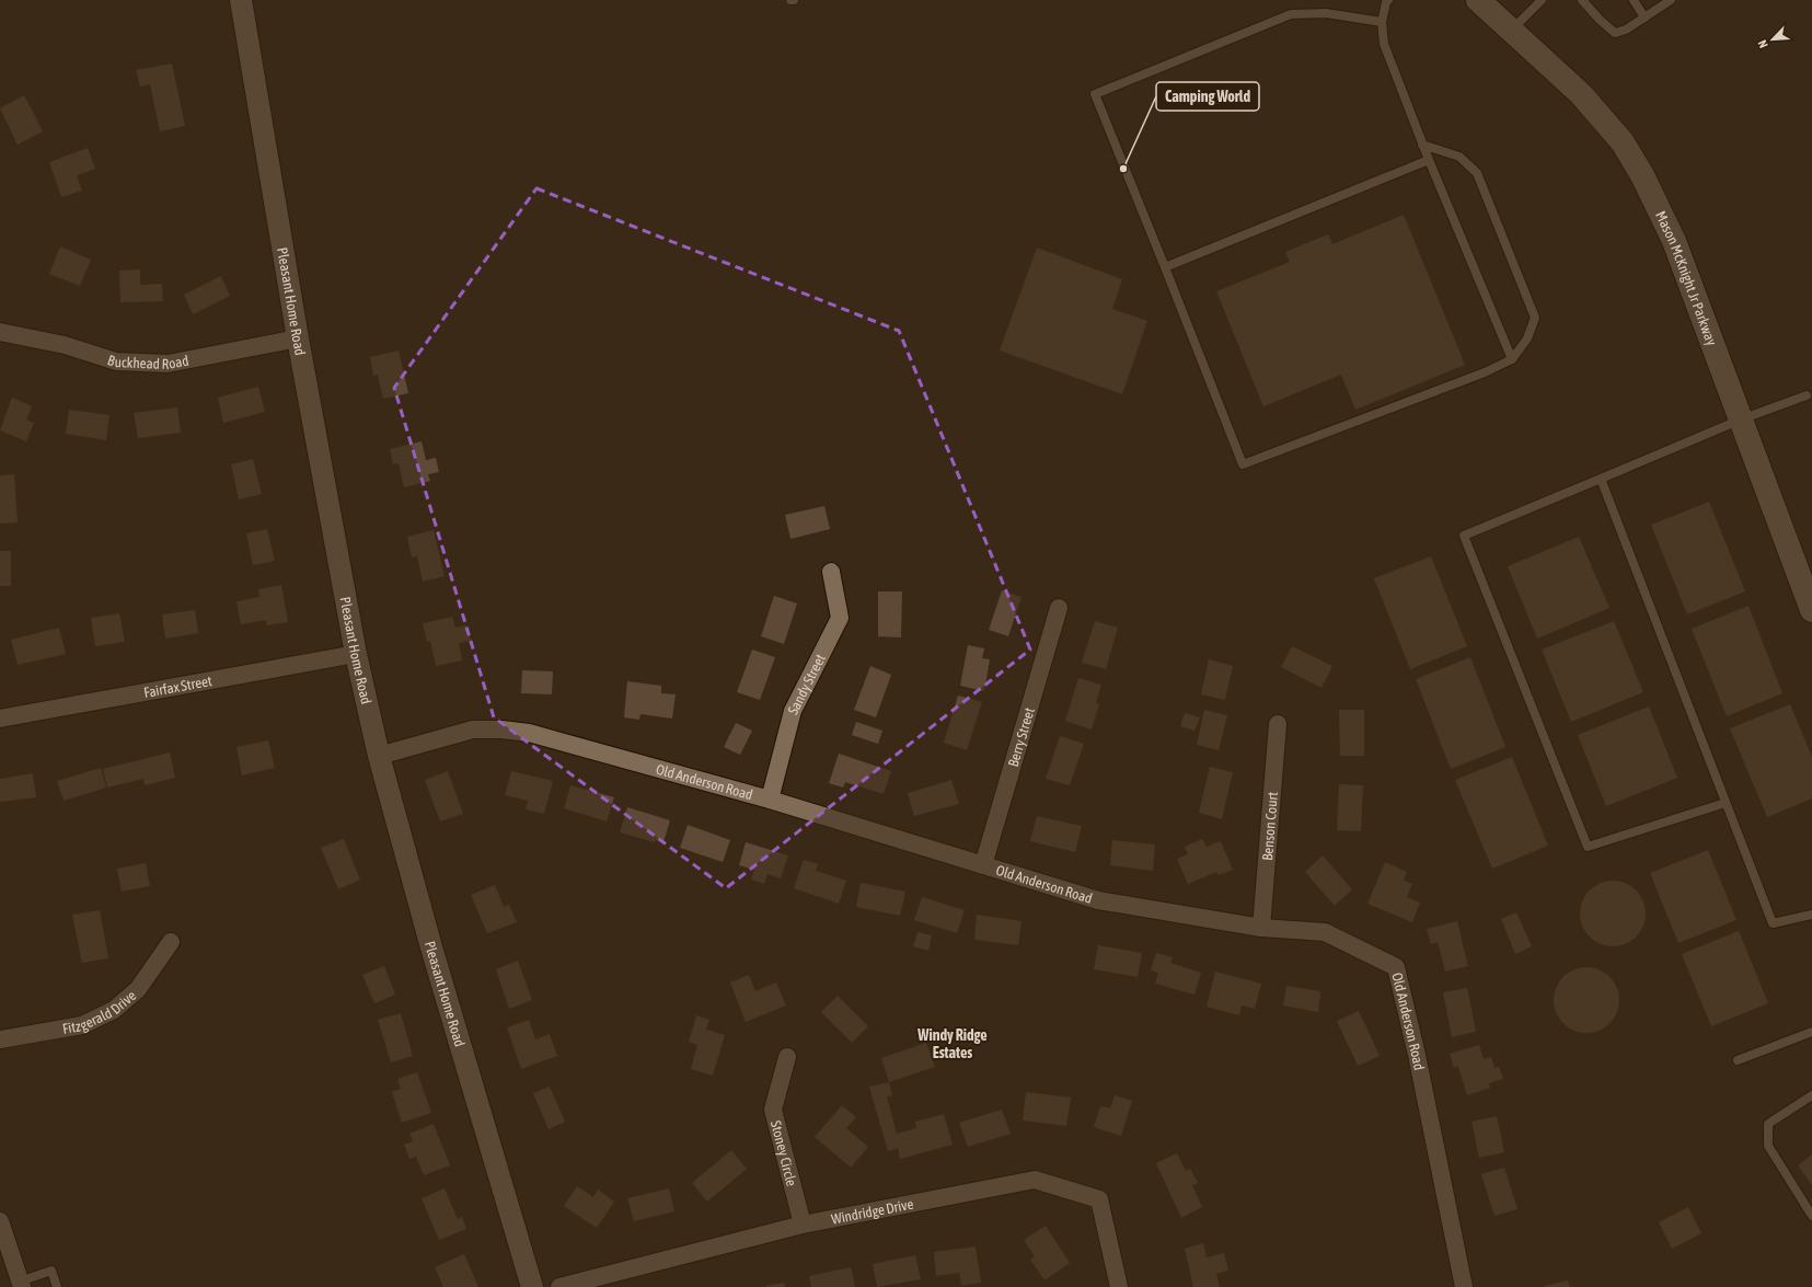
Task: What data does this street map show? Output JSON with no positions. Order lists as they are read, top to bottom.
{
  "streets": {
    "main road": ["Mason McKnight Jr Parkway"],
    "street": [
      "Pleasant Home Road",
      "Buckhead Road",
      "Sandy Street",
      "Fairfax Street",
      "Berry Street",
      "Old Anderson Road",
      "Benson Court",
      "Fitzgerald Drive",
      "Stoney Circle",
      "Windridge Drive"
    ]
  },
  "crossings": [
    ["Pleasant Home Road", "Buckhead Road"],
    ["Pleasant Home Road", "Fairfax Street"],
    ["Pleasant Home Road", "Old Anderson Road"],
    ["Sandy Street", "Old Anderson Road"],
    ["Berry Street", "Old Anderson Road"],
    ["Old Anderson Road", "Benson Court"],
    ["Stoney Circle", "Windridge Drive"]
  ],
  "districts": ["Windy Ridge Estates"],
  "places": ["Camping World"],
  "north": "bottom left"
}
